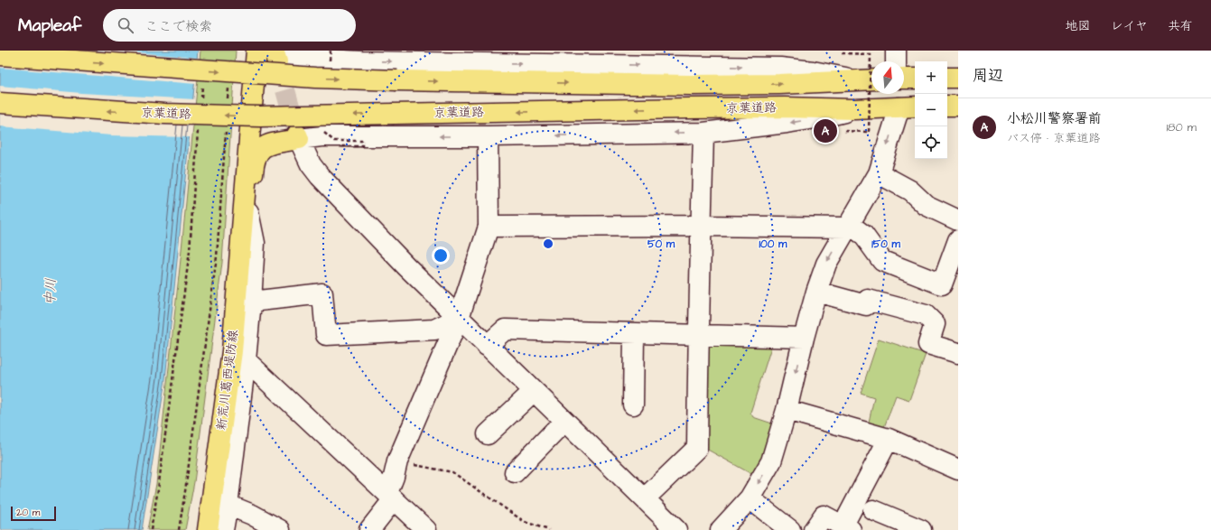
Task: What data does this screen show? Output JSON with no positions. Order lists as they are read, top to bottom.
{
  "streets": {
    "main road": ["京葉道路", "新荒川葛西堤防線"]
  },
  "water": ["中川"],
  "scale_bar": "20 m",
  "north": "top",
  "page": {
    "header": "Mapleaf",
    "search": "ここで検索",
    "nav": ["地図", "レイヤ", "共有"],
    "heading": "周辺",
    "map_buttons": ["+", "−"],
    "list": [
      {
        "mark": "A",
        "name": "小松川警察署前",
        "note": "バス停 · 京葉道路",
        "value": "180 m"
      }
    ],
    "pins": "A",
    "scale": "20 m"
  },
  "rings": ["50 m", "100 m", "150 m"]
}
